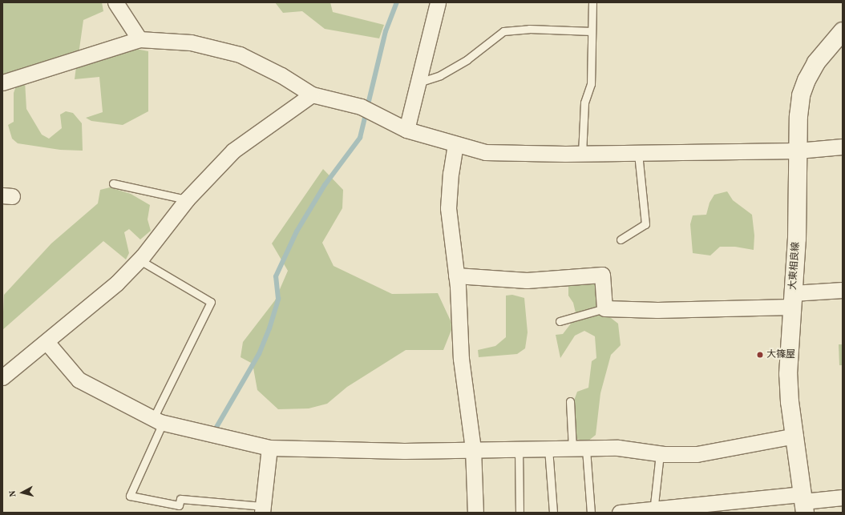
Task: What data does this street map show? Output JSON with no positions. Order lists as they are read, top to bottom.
{
  "streets": {
    "main road": ["大東相良線"]
  },
  "places": ["大篠屋"],
  "north": "left"
}
